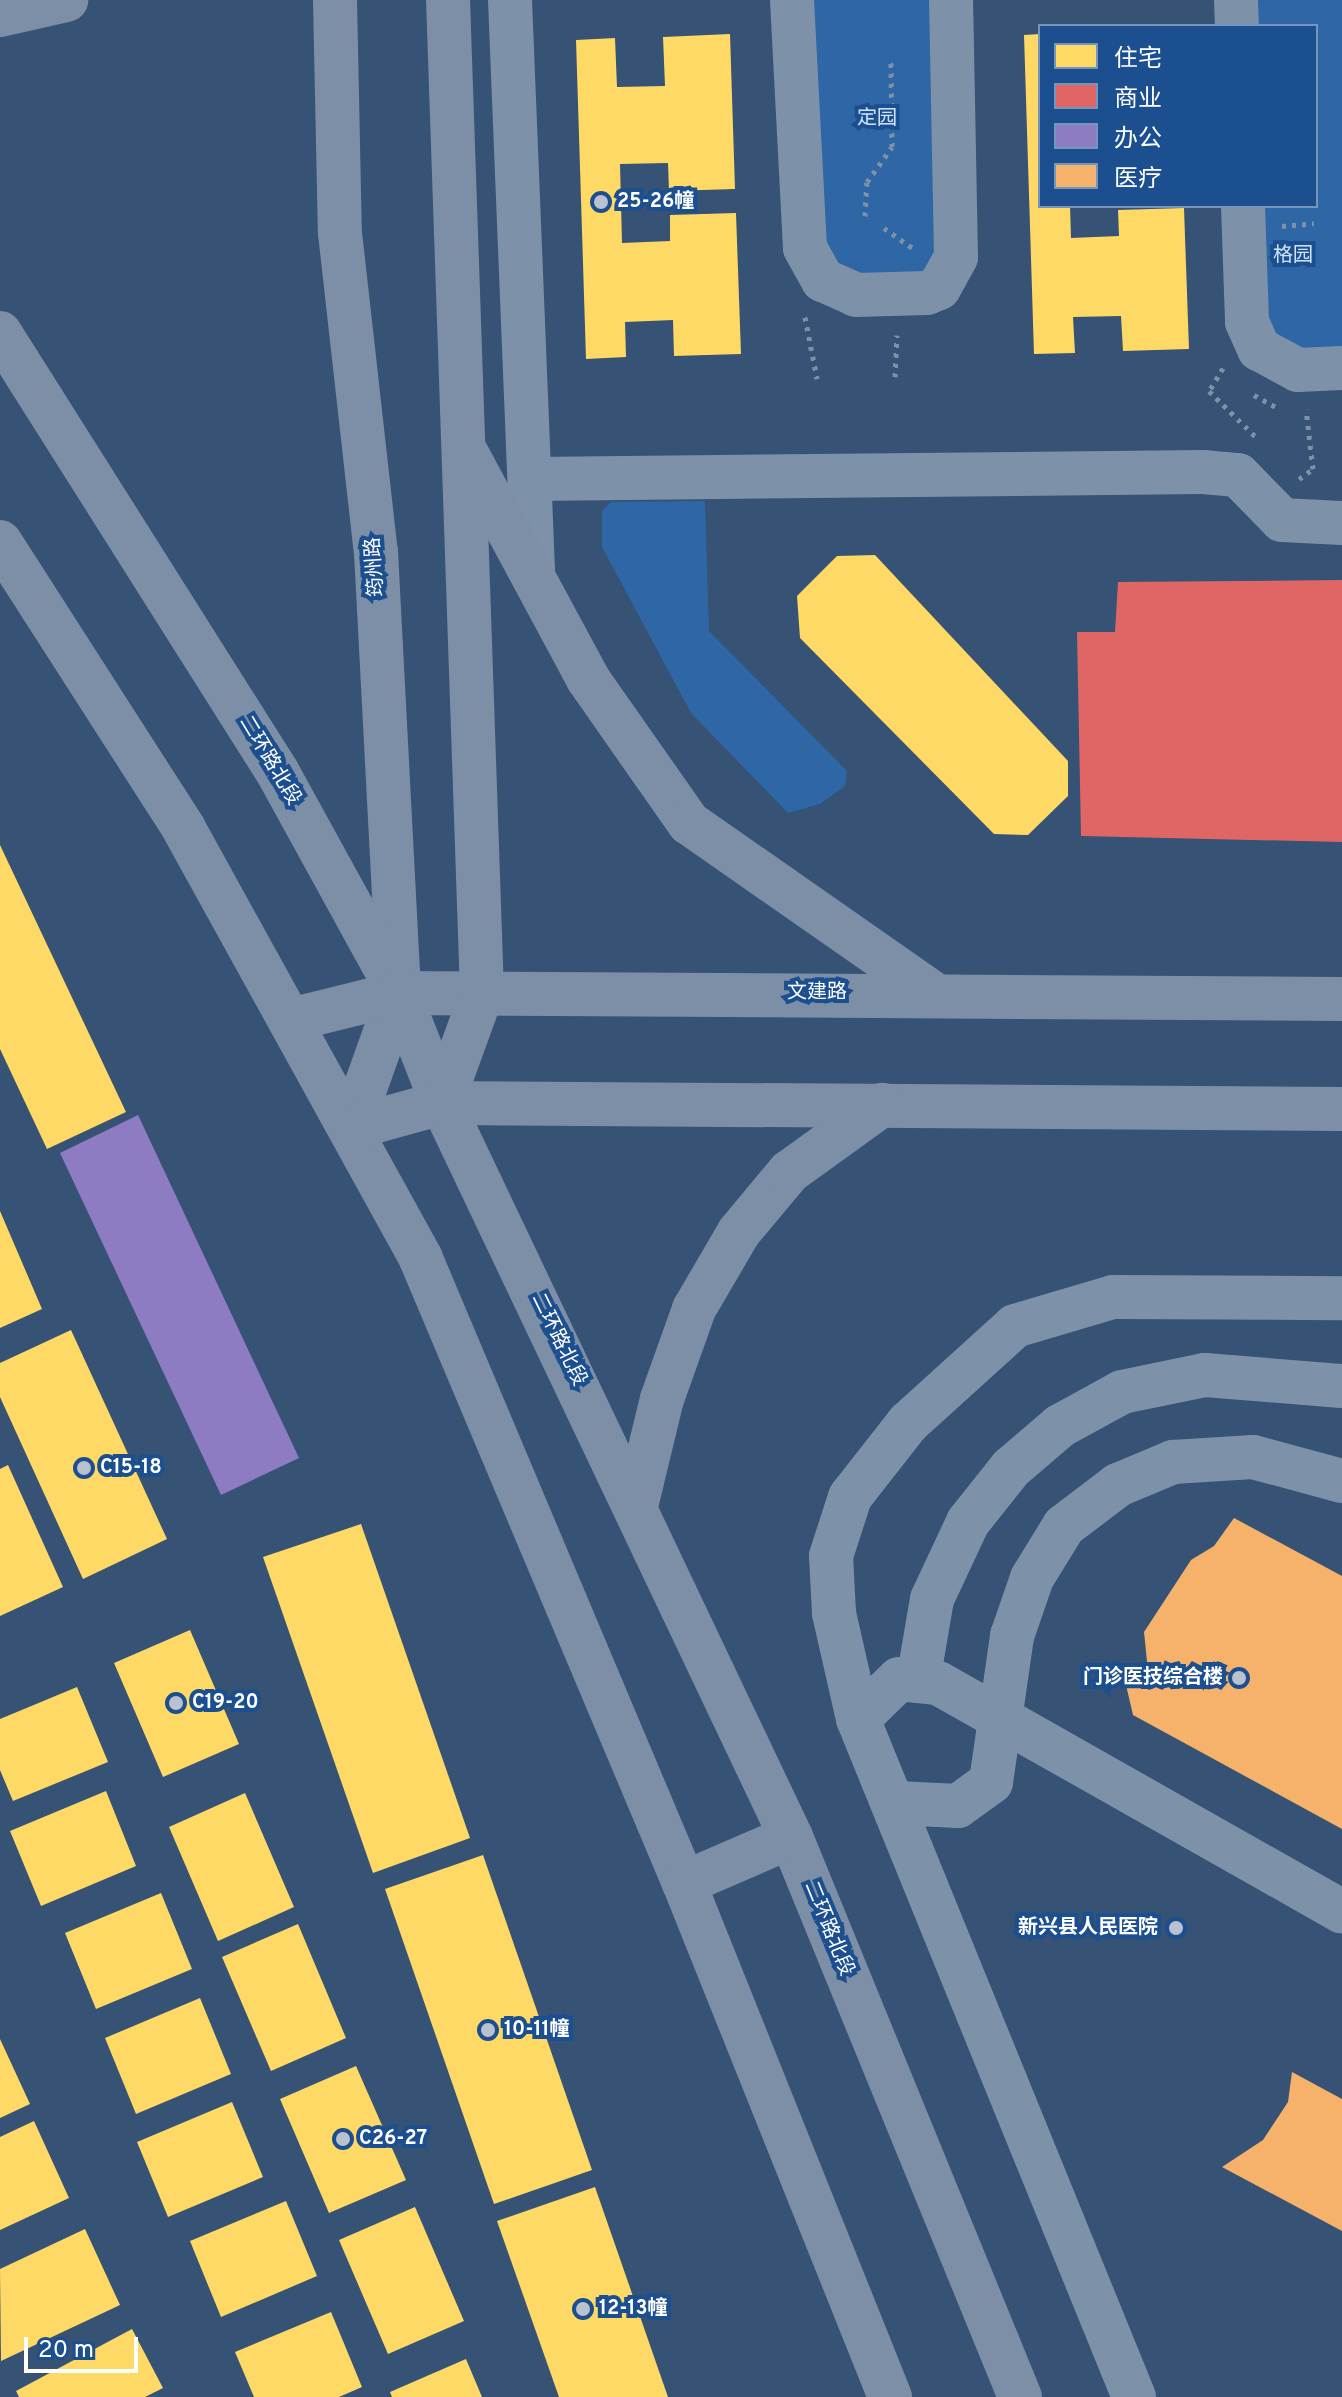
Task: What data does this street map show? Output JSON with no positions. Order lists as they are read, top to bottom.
{
  "streets": {
    "main road": ["筠州路", "二环路北段", "文建路"]
  },
  "crossings": [
    ["筠州路", "二环路北段"],
    ["筠州路", "文建路"],
    ["二环路北段", "文建路"]
  ],
  "parks": ["定园", "格园"],
  "places": [
    "25-26幢",
    "C15-18",
    "门诊医技综合楼",
    "C19-20",
    "新兴县人民医院",
    "10-11幢",
    "C26-27",
    "12-13幢"
  ],
  "legend": [
    "住宅",
    "商业",
    "办公",
    "医疗"
  ],
  "scale_bar": "20 m"
}
